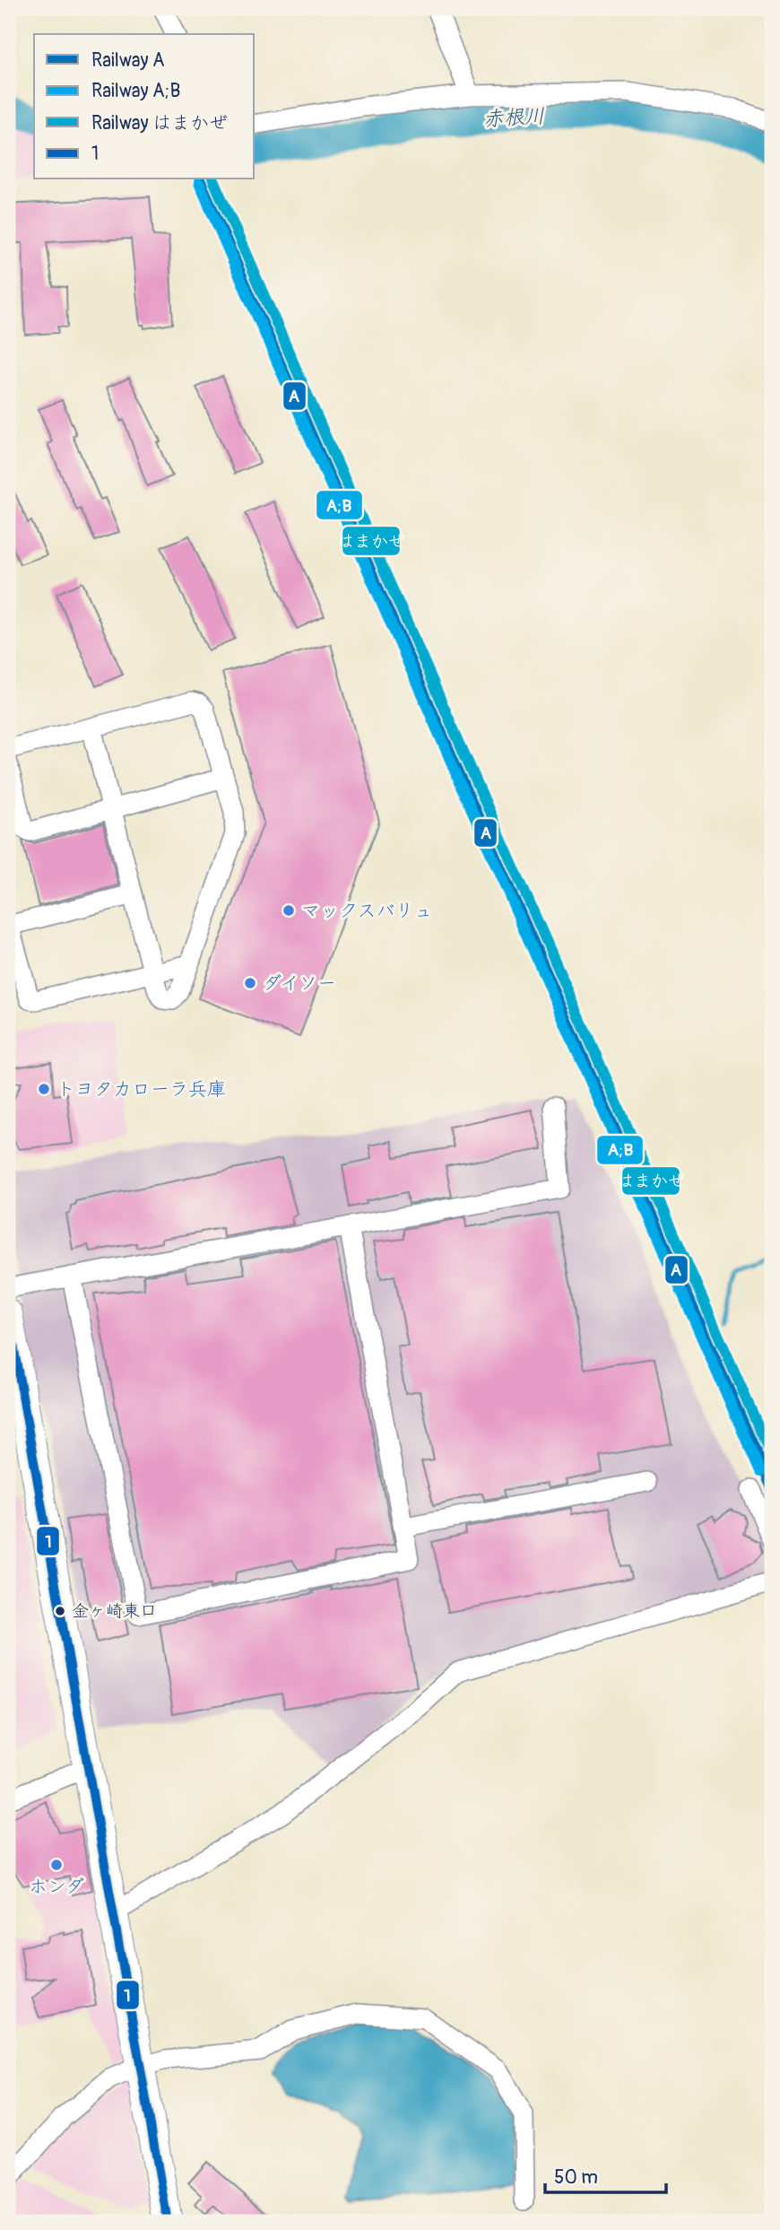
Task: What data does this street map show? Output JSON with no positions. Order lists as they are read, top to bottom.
{
  "water": ["赤根川"],
  "places": [
    "マックスバリュ",
    "ダイソー",
    "トヨタカローラ兵庫",
    "金ヶ崎東口",
    "ホンダ"
  ],
  "lines": [
    "rail line A",
    "rail line はまかぜ",
    "rail line A;B",
    "transit line 1"
  ],
  "legend": [
    "Railway A",
    "Railway A;B",
    "Railway はまかぜ",
    "1"
  ],
  "scale_bar": "50 m"
}
